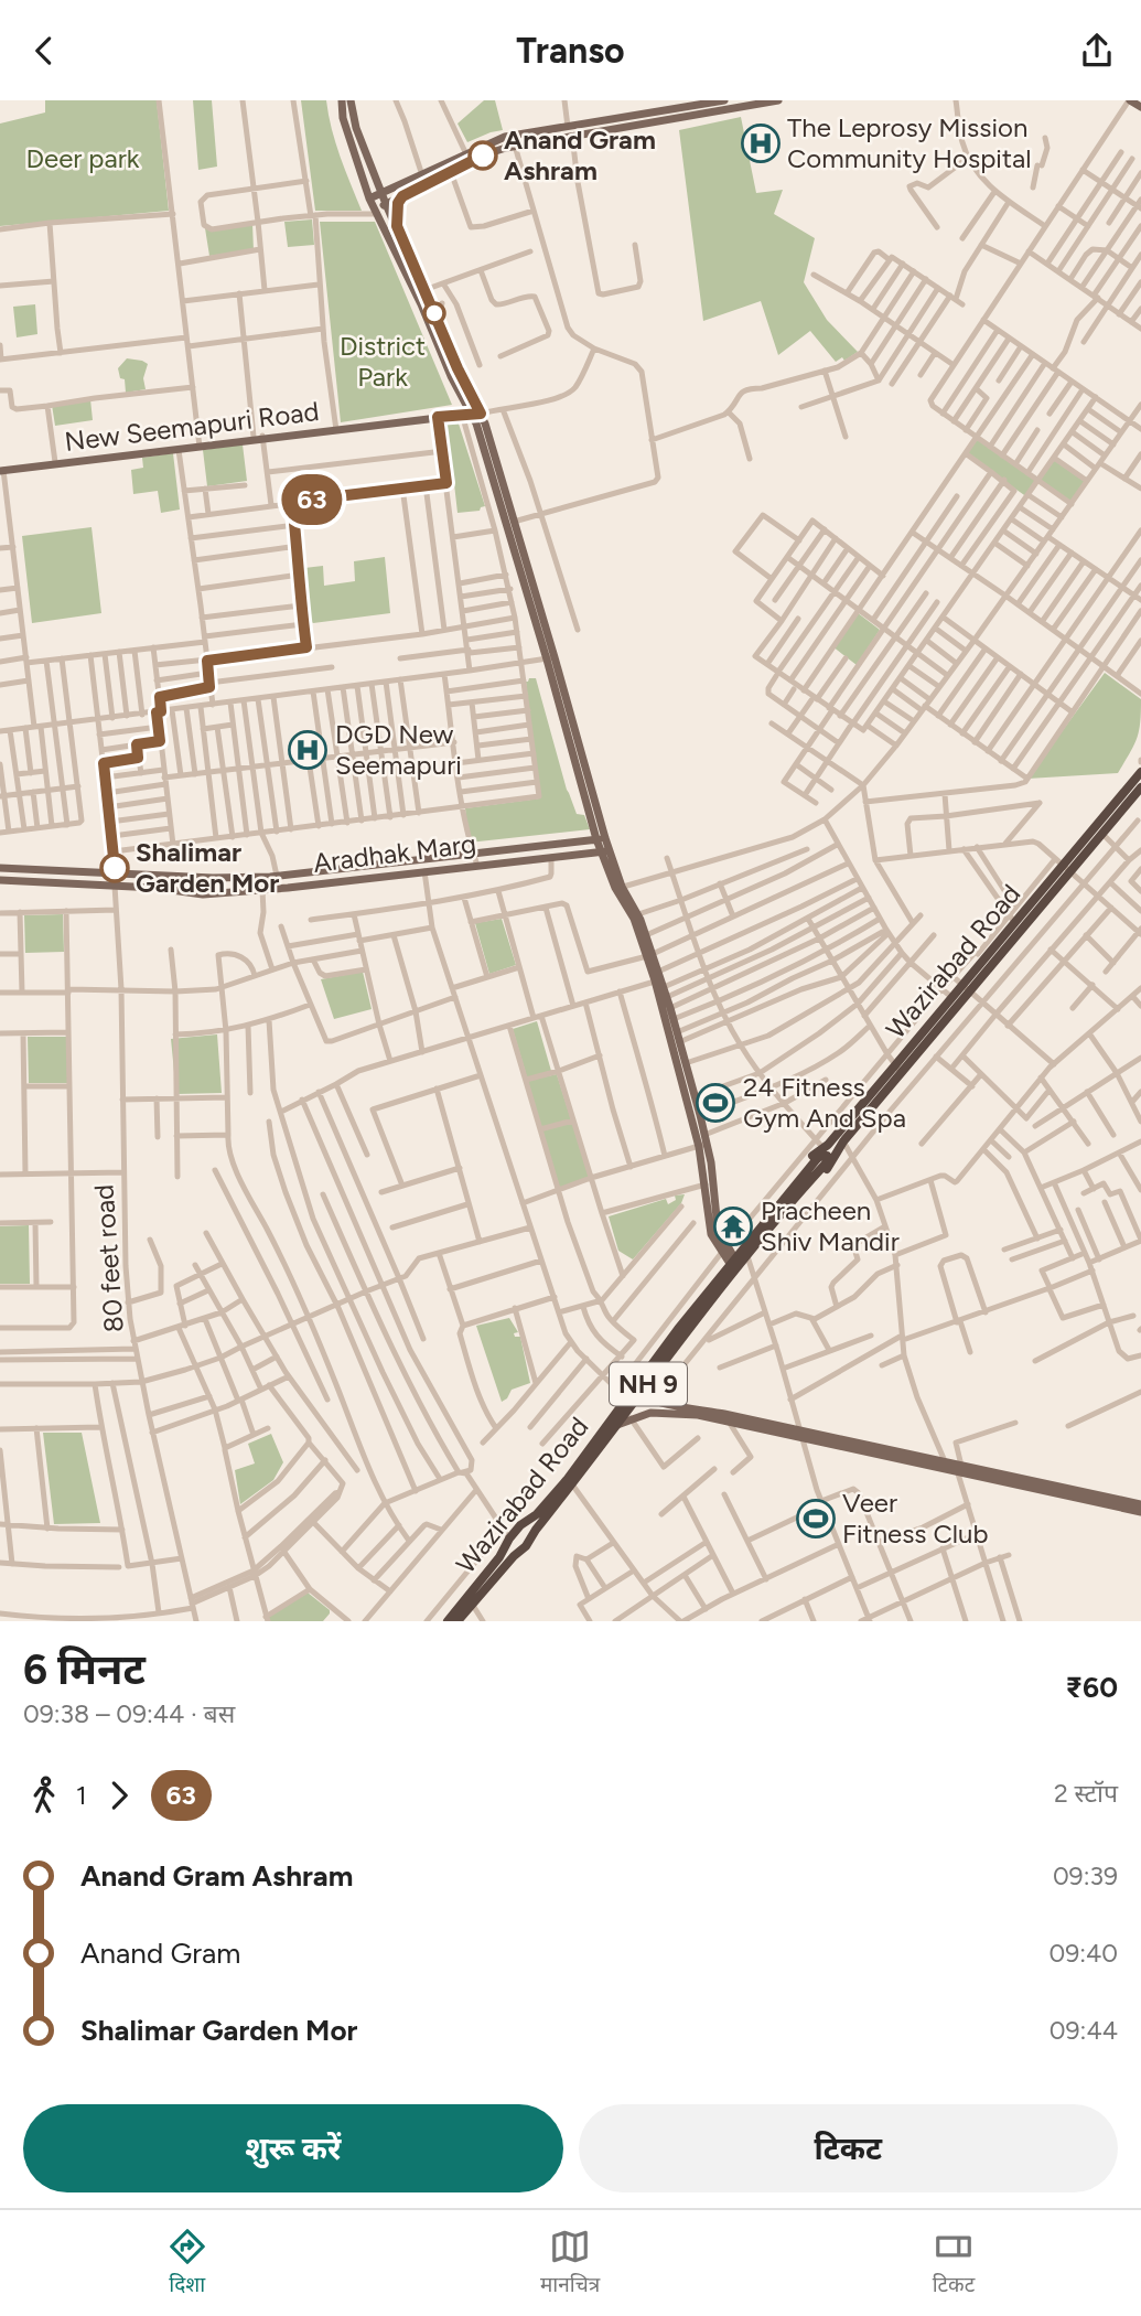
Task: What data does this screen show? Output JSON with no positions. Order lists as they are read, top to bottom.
{
  "streets": {
    "highway": ["Wazirabad Road", "NH 9"],
    "main road": ["New Seemapuri Road", "Aradhak Marg"],
    "street": ["80 feet road"]
  },
  "crossings": [
    ["Aradhak Marg", "80 feet road"]
  ],
  "parks": ["Deer park", "District Park"],
  "places": {
    "hospital": ["The Leprosy Mission Community Hospital", "DGD New Seemapuri"],
    "other": ["Anand Gram Ashram", "Shalimar Garden Mor"],
    "sports": ["24 Fitness Gym And Spa", "Veer Fitness Club"],
    "temple": ["Pracheen Shiv Mandir"]
  },
  "lines": ["bus line 63"],
  "page": {
    "header": "Transo",
    "on_map": "63",
    "heading": ["6 मिनट", "09:38 – 09:44 · बस", "₹60"],
    "legs": ["1", "63", "2 स्टॉप"],
    "list": [
      {
        "name": "Anand Gram Ashram",
        "value": "09:39"
      },
      {
        "name": "Anand Gram",
        "value": "09:40"
      },
      {
        "name": "Shalimar Garden Mor",
        "value": "09:44"
      }
    ],
    "buttons": ["शुरू करें", "टिकट"],
    "tabs": ["दिशा", "मानचित्र", "टिकट"]
  }
}
